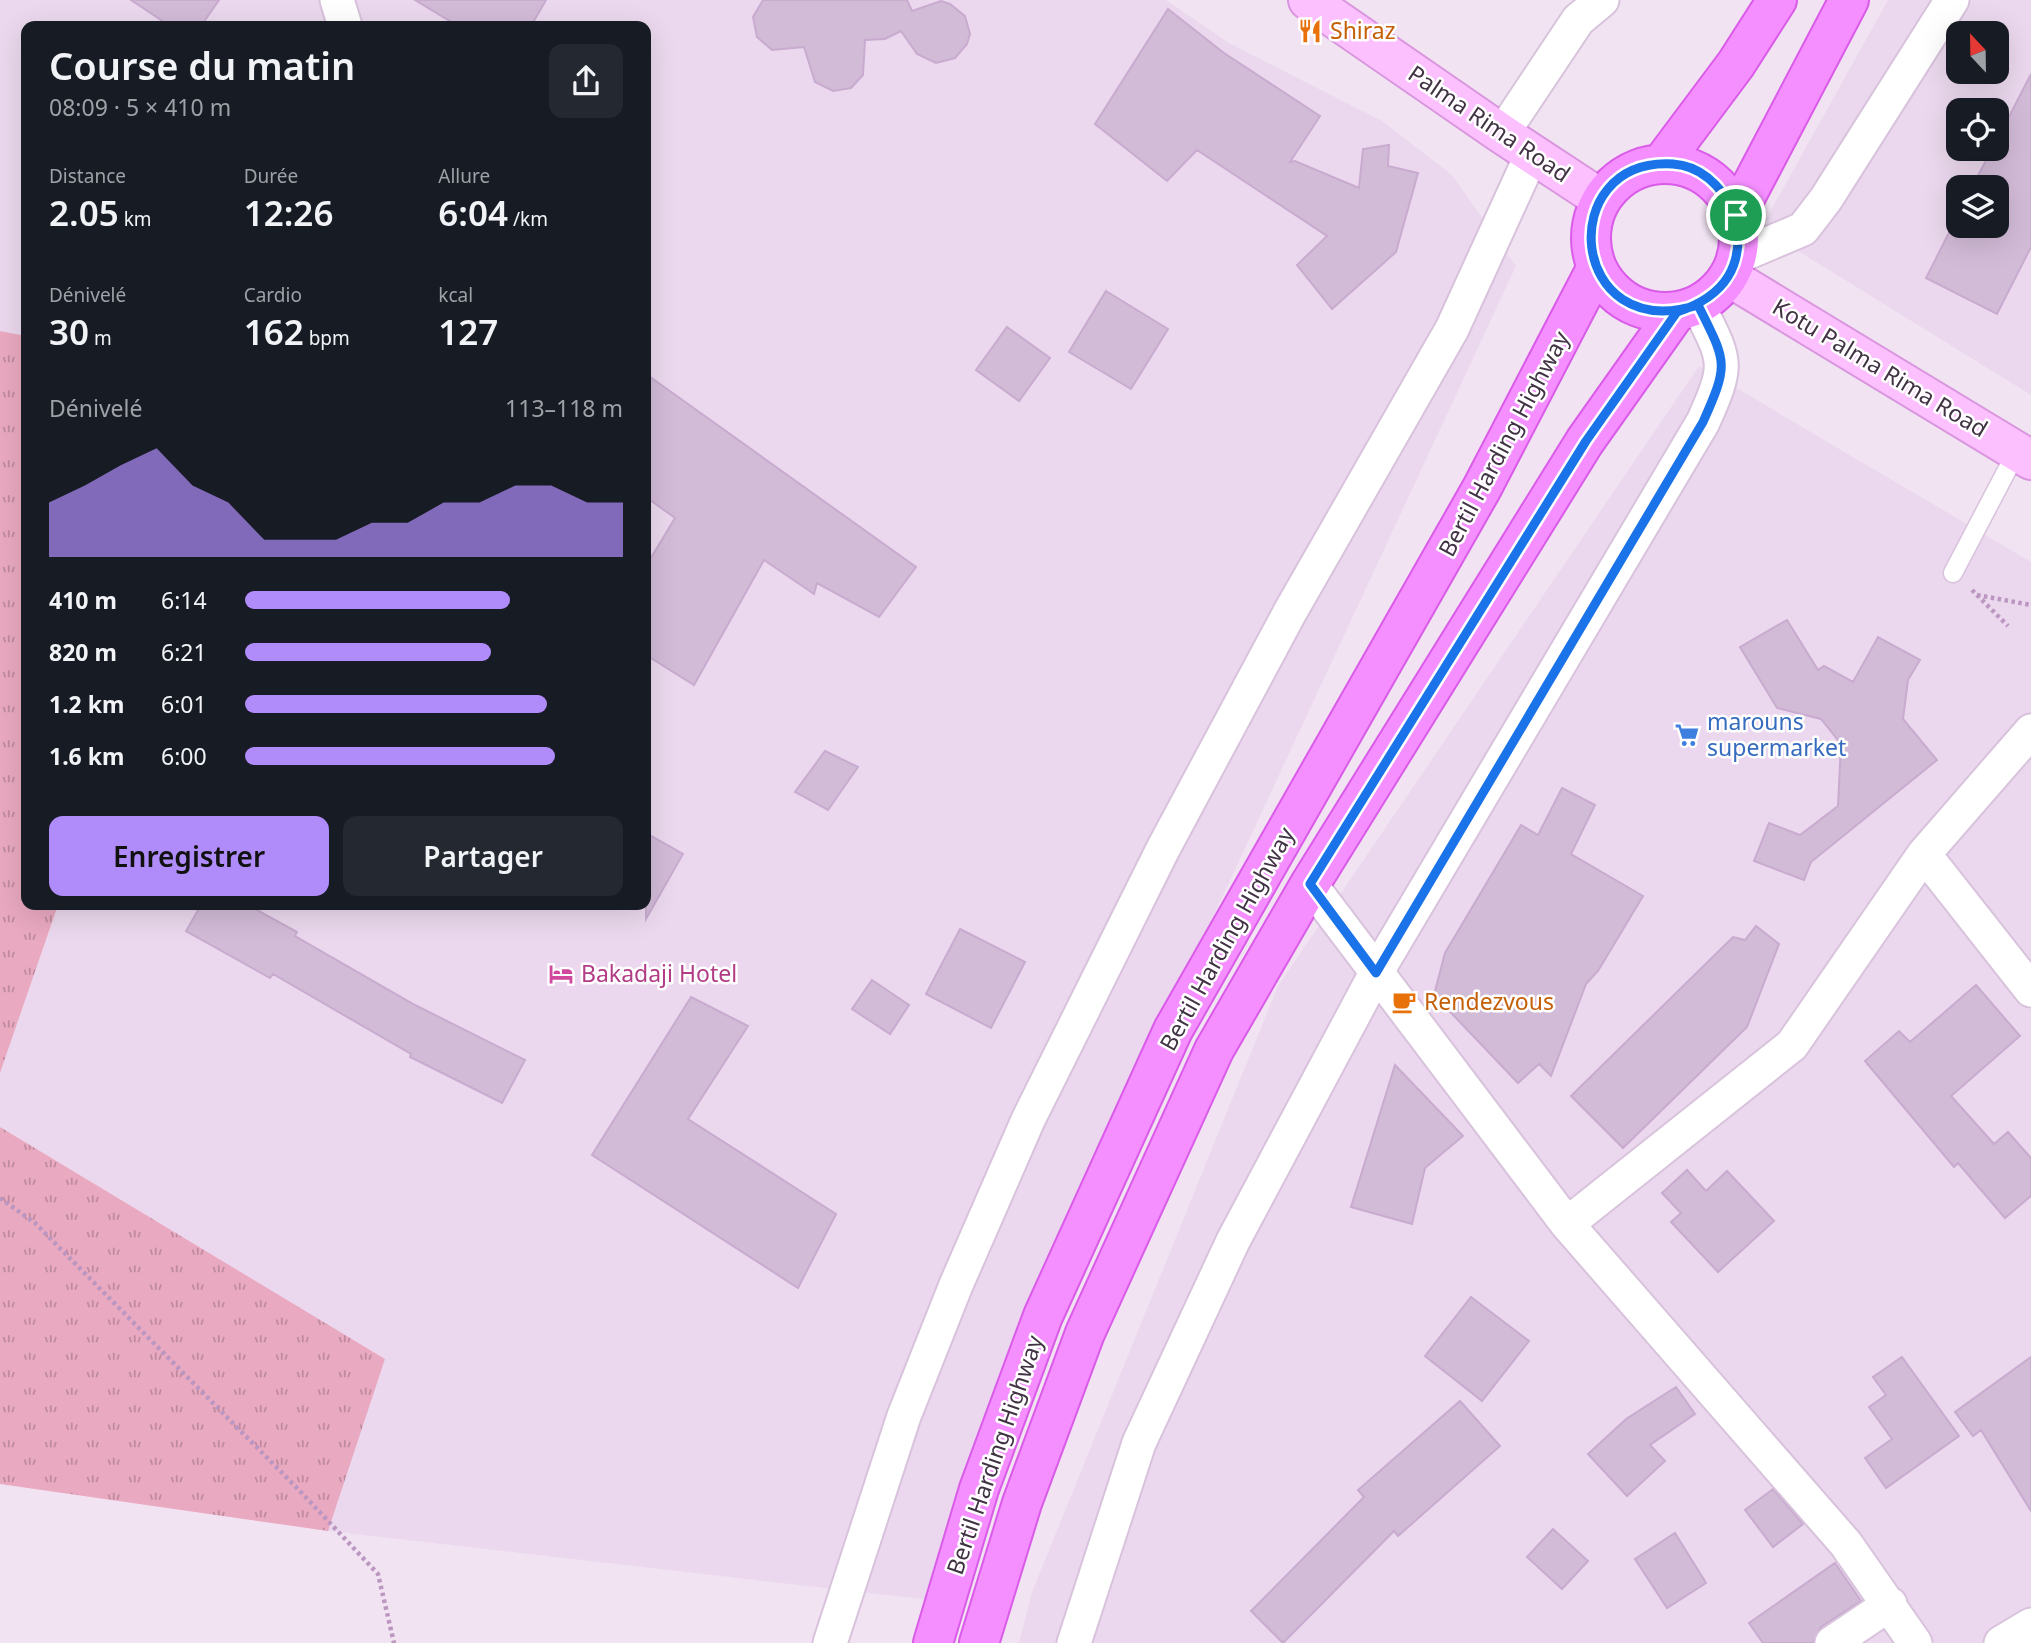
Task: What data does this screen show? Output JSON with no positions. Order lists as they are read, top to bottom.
{
  "streets": {
    "main road": ["Bertil Harding Highway"],
    "street": ["Palma Rima Road", "Kotu Palma Rima Road"]
  },
  "crossings": [
    ["Palma Rima Road", "Kotu Palma Rima Road"],
    ["Palma Rima Road", "Bertil Harding Highway"],
    ["Kotu Palma Rima Road", "Bertil Harding Highway"]
  ],
  "places": {
    "restaurant": ["Shiraz"],
    "supermarket": ["marouns supermarket"],
    "hotel": ["Bakadaji Hotel"],
    "cafe": ["Rendezvous"]
  },
  "north": "top",
  "page": {
    "heading": ["Course du matin", "08:09 · 5 × 410 m"],
    "stats": [
      ["Distance", "2.05 km"],
      ["Durée", "12:26"],
      ["Allure", "6:04 /km"],
      ["Dénivelé", "30 m"],
      ["Cardio", "162 bpm"],
      ["kcal", "127"]
    ],
    "chart": ["Dénivelé", "113–118 m"],
    "list": [
      {
        "name": "410 m",
        "note": "6:14"
      },
      {
        "name": "820 m",
        "note": "6:21"
      },
      {
        "name": "1.2 km",
        "note": "6:01"
      },
      {
        "name": "1.6 km",
        "note": "6:00"
      }
    ],
    "buttons": ["Enregistrer", "Partager"]
  }
}
